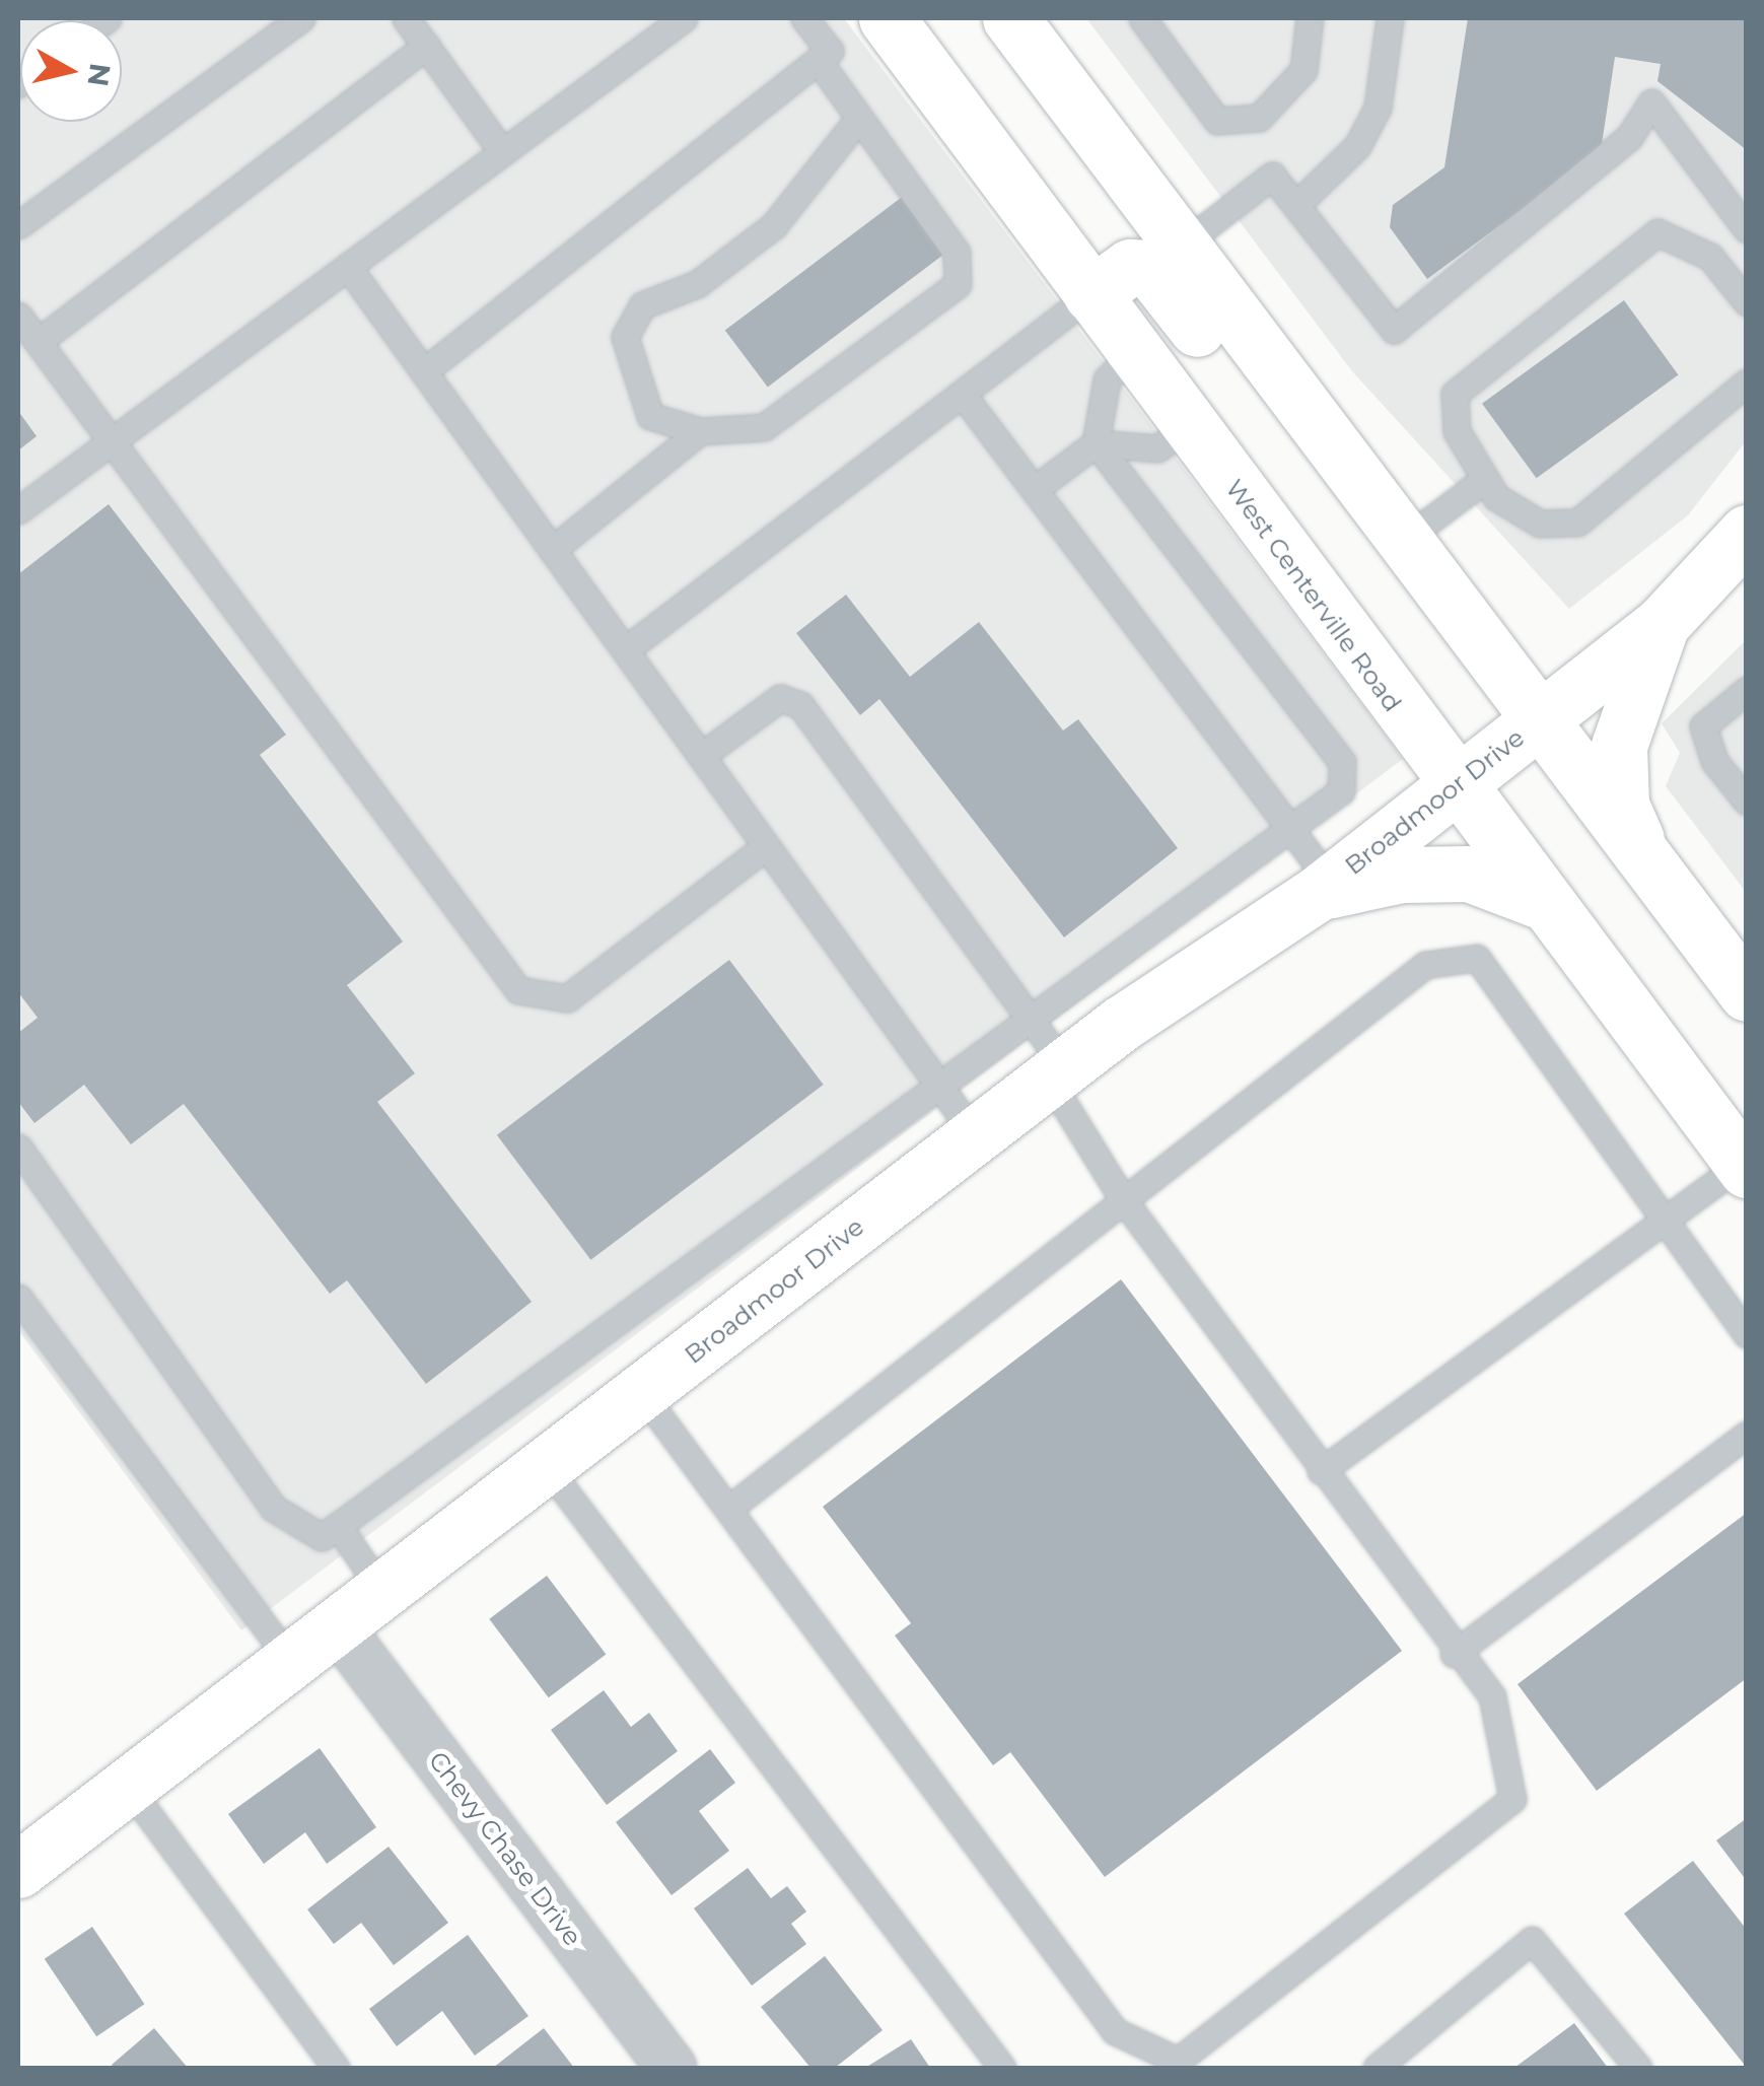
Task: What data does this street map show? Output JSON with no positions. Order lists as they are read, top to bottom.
{
  "streets": {
    "main road": ["West Centerville Road", "Broadmoor Drive"],
    "street": ["Chevy Chase Drive"]
  },
  "crossings": [
    ["West Centerville Road", "Broadmoor Drive"],
    ["Broadmoor Drive", "Chevy Chase Drive"]
  ],
  "north": "right"
}
